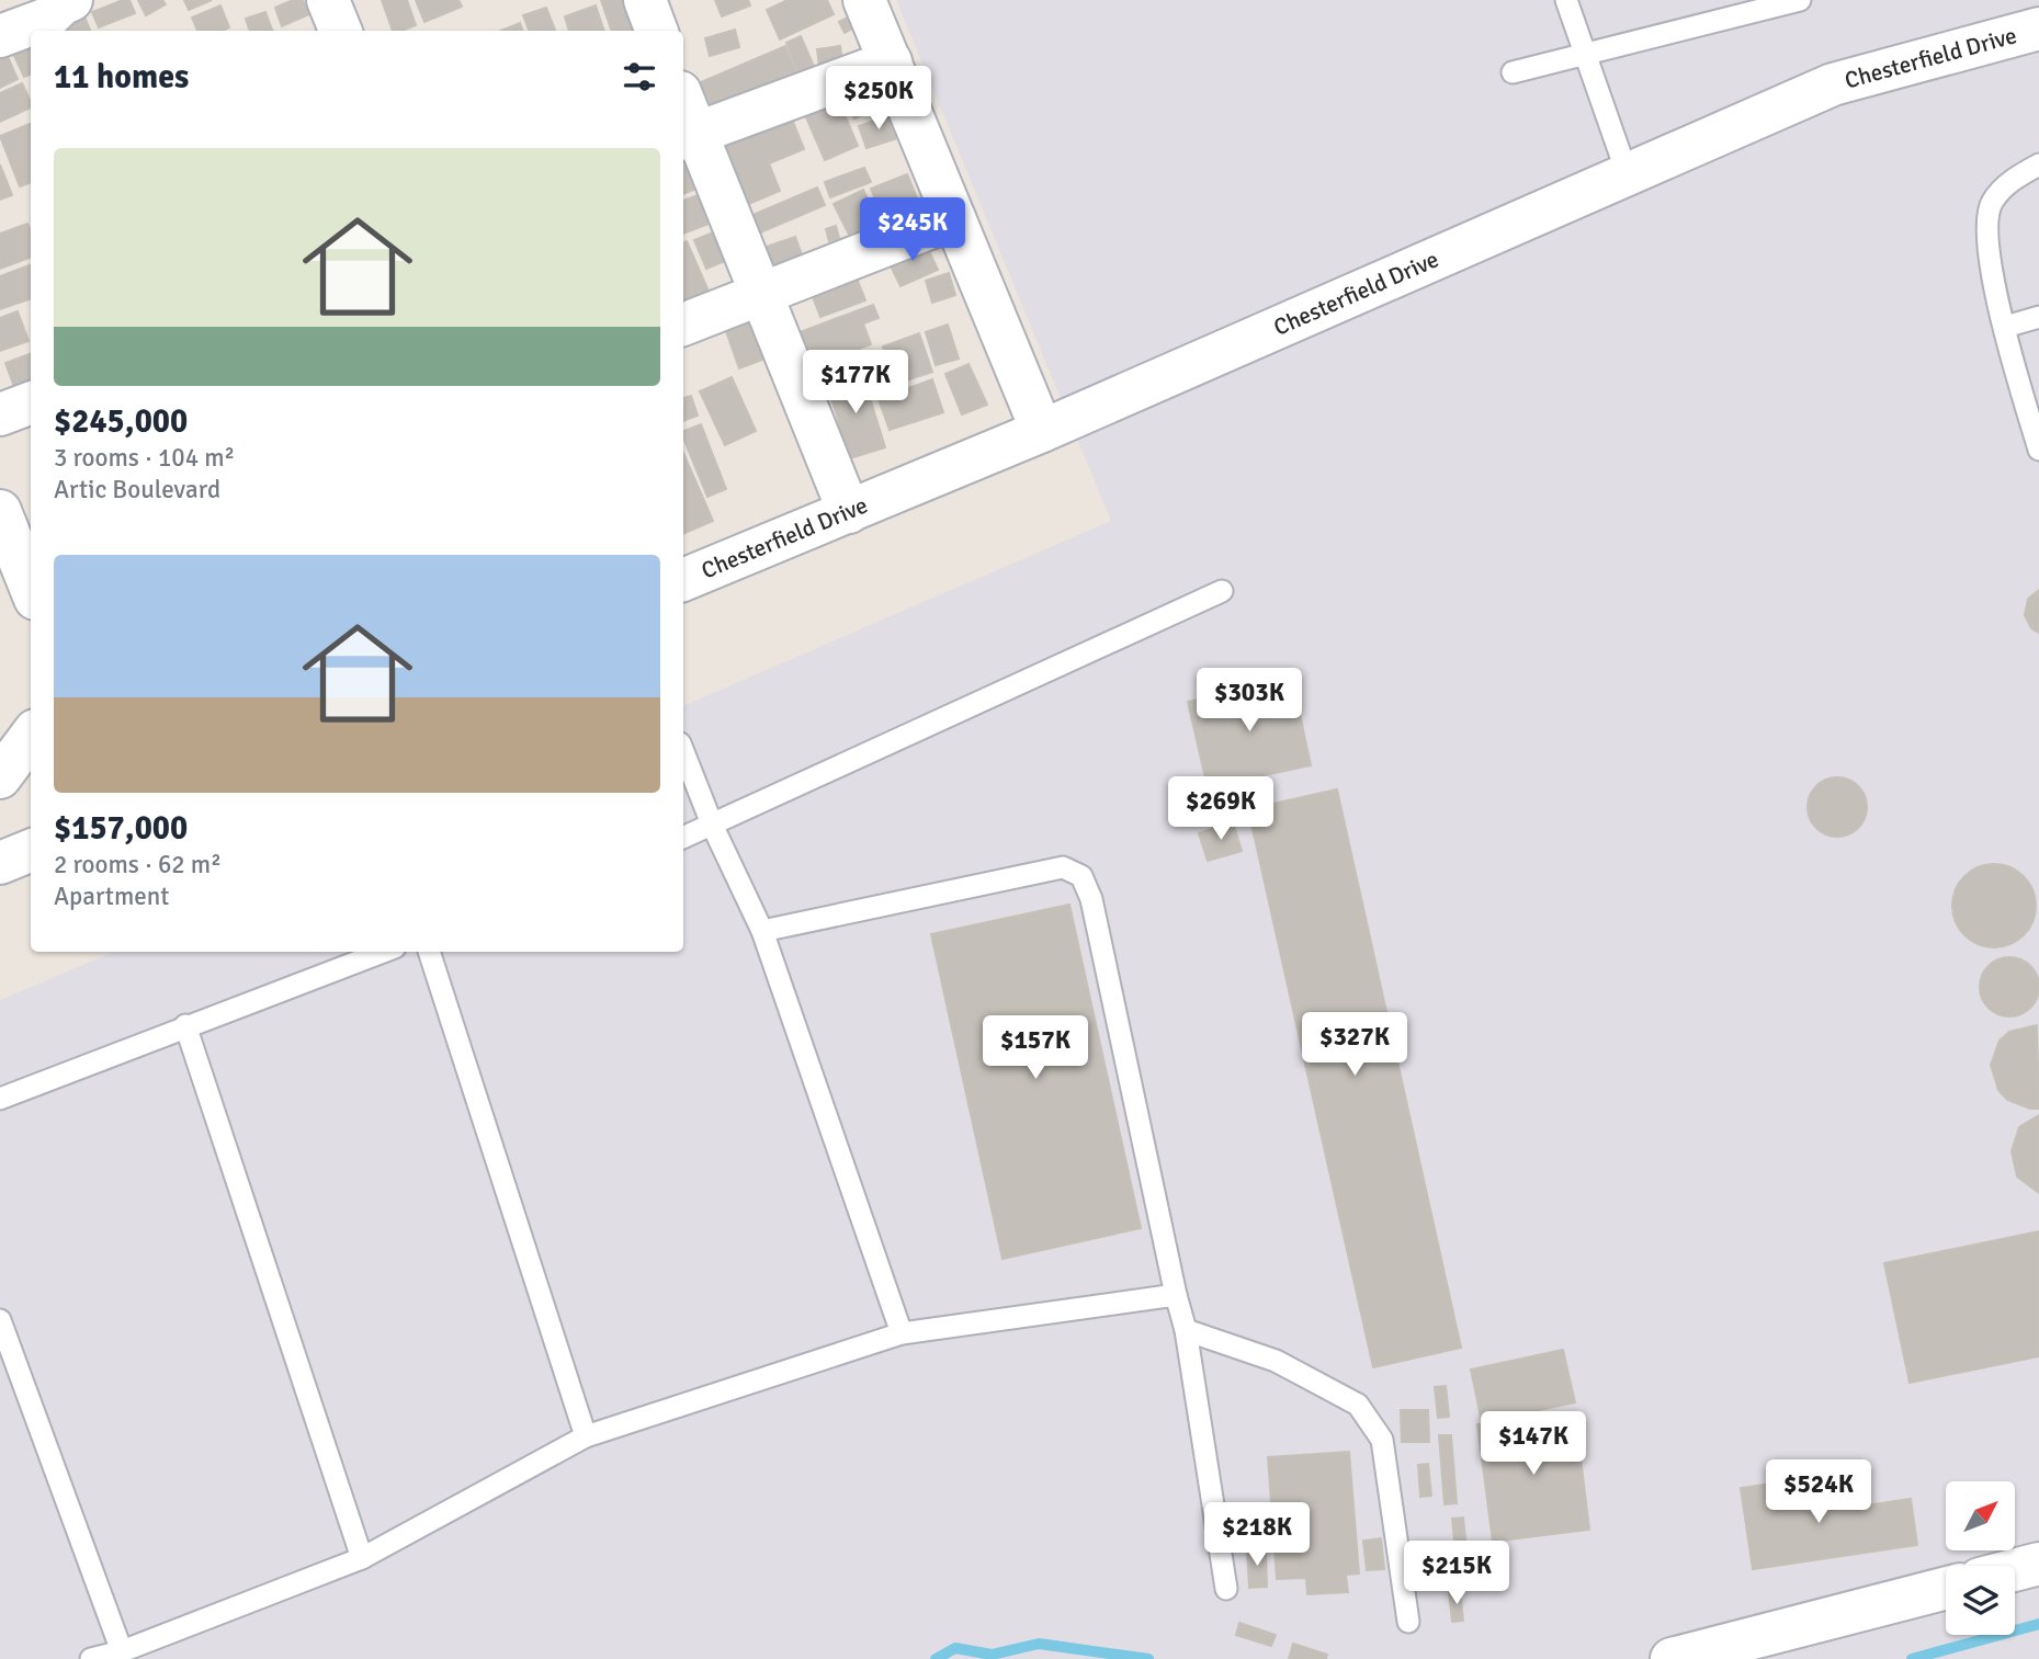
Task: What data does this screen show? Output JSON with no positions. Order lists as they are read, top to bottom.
{
  "streets": {
    "street": ["Chesterfield Drive"]
  },
  "north": "top right",
  "page": {
    "heading": "11 homes",
    "price": [
      "$250K",
      "$245K",
      "$177K",
      "$303K",
      "$269K",
      "$327K",
      "$157K",
      "$147K",
      "$524K",
      "$218K",
      "$215K"
    ],
    "list": [
      {
        "name": "$245,000",
        "note": "3 rooms · 104 m² · Artic Boulevard"
      },
      {
        "name": "$157,000",
        "note": "2 rooms · 62 m² · Apartment"
      }
    ]
  }
}
